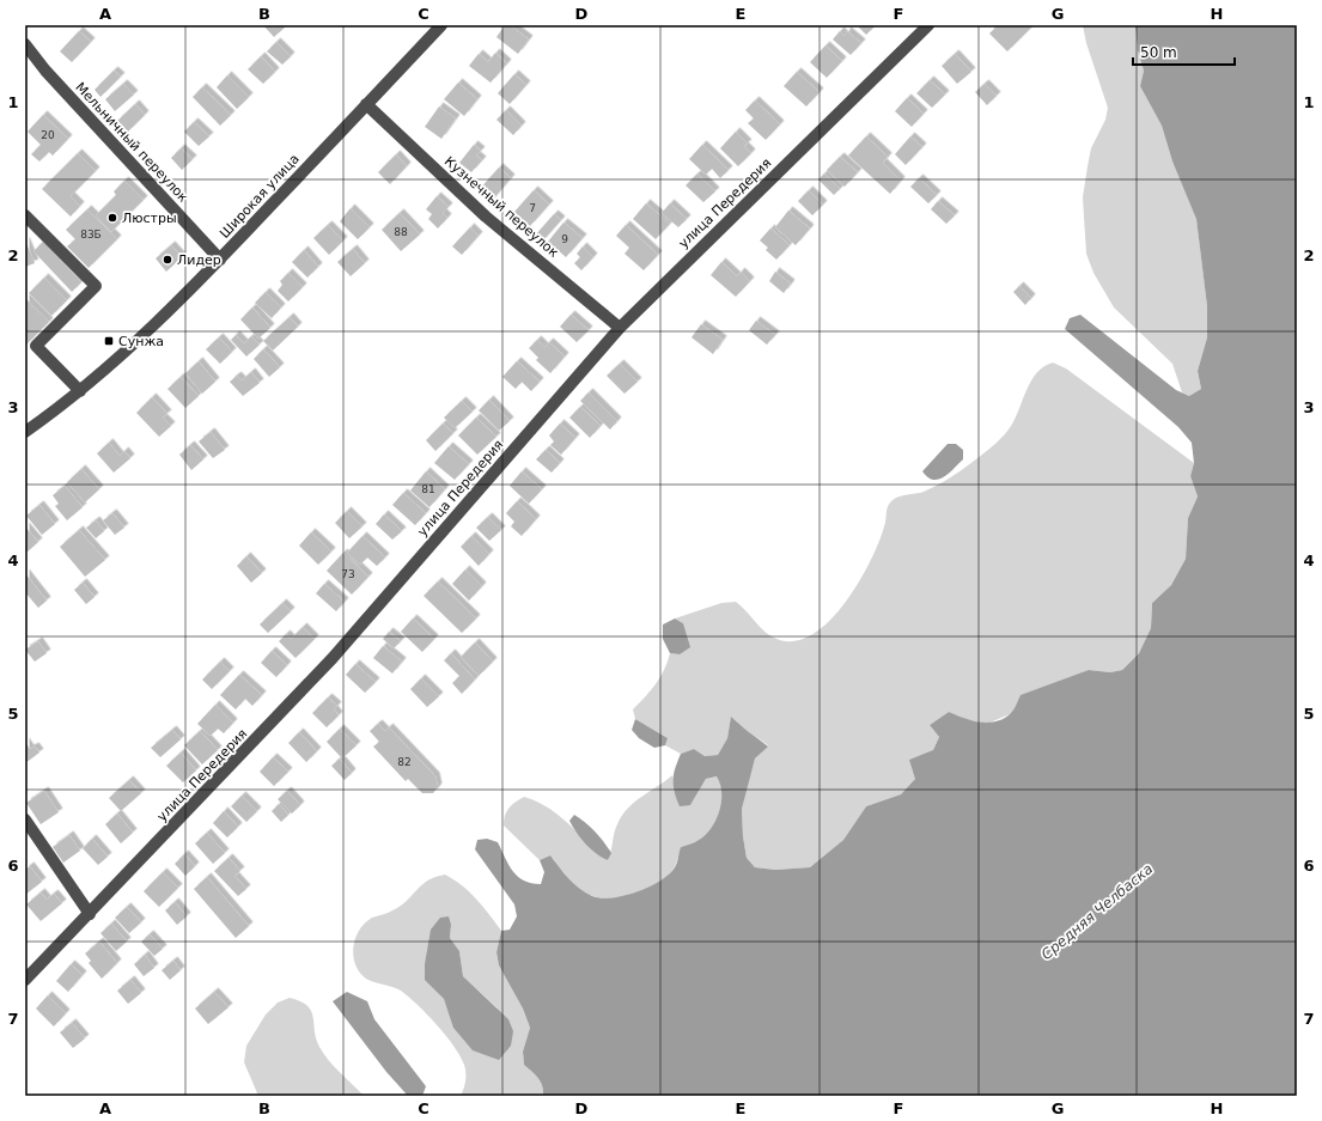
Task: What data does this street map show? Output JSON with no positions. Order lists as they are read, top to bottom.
{
  "streets": {
    "street": [
      "Мельничный переулок",
      "Широкая улица",
      "улица Передерия",
      "Кузнечный переулок"
    ]
  },
  "crossings": [
    ["Мельничный переулок", "Широкая улица"],
    ["Широкая улица", "Кузнечный переулок"],
    ["улица Передерия", "Кузнечный переулок"]
  ],
  "water": ["Средняя Челбаска"],
  "places": {
    "other": ["Люстры", "Лидер"],
    "transit": ["Сунжа"]
  },
  "house_numbers": [
    "20",
    "7",
    "88",
    "83Б",
    "9",
    "81",
    "73",
    "82"
  ],
  "scale_bar": "50 m",
  "grid": {
    "columns": [
      "A",
      "B",
      "C",
      "D",
      "E",
      "F",
      "G",
      "H"
    ],
    "rows": [
      "1",
      "2",
      "3",
      "4",
      "5",
      "6",
      "7"
    ]
  }
}
